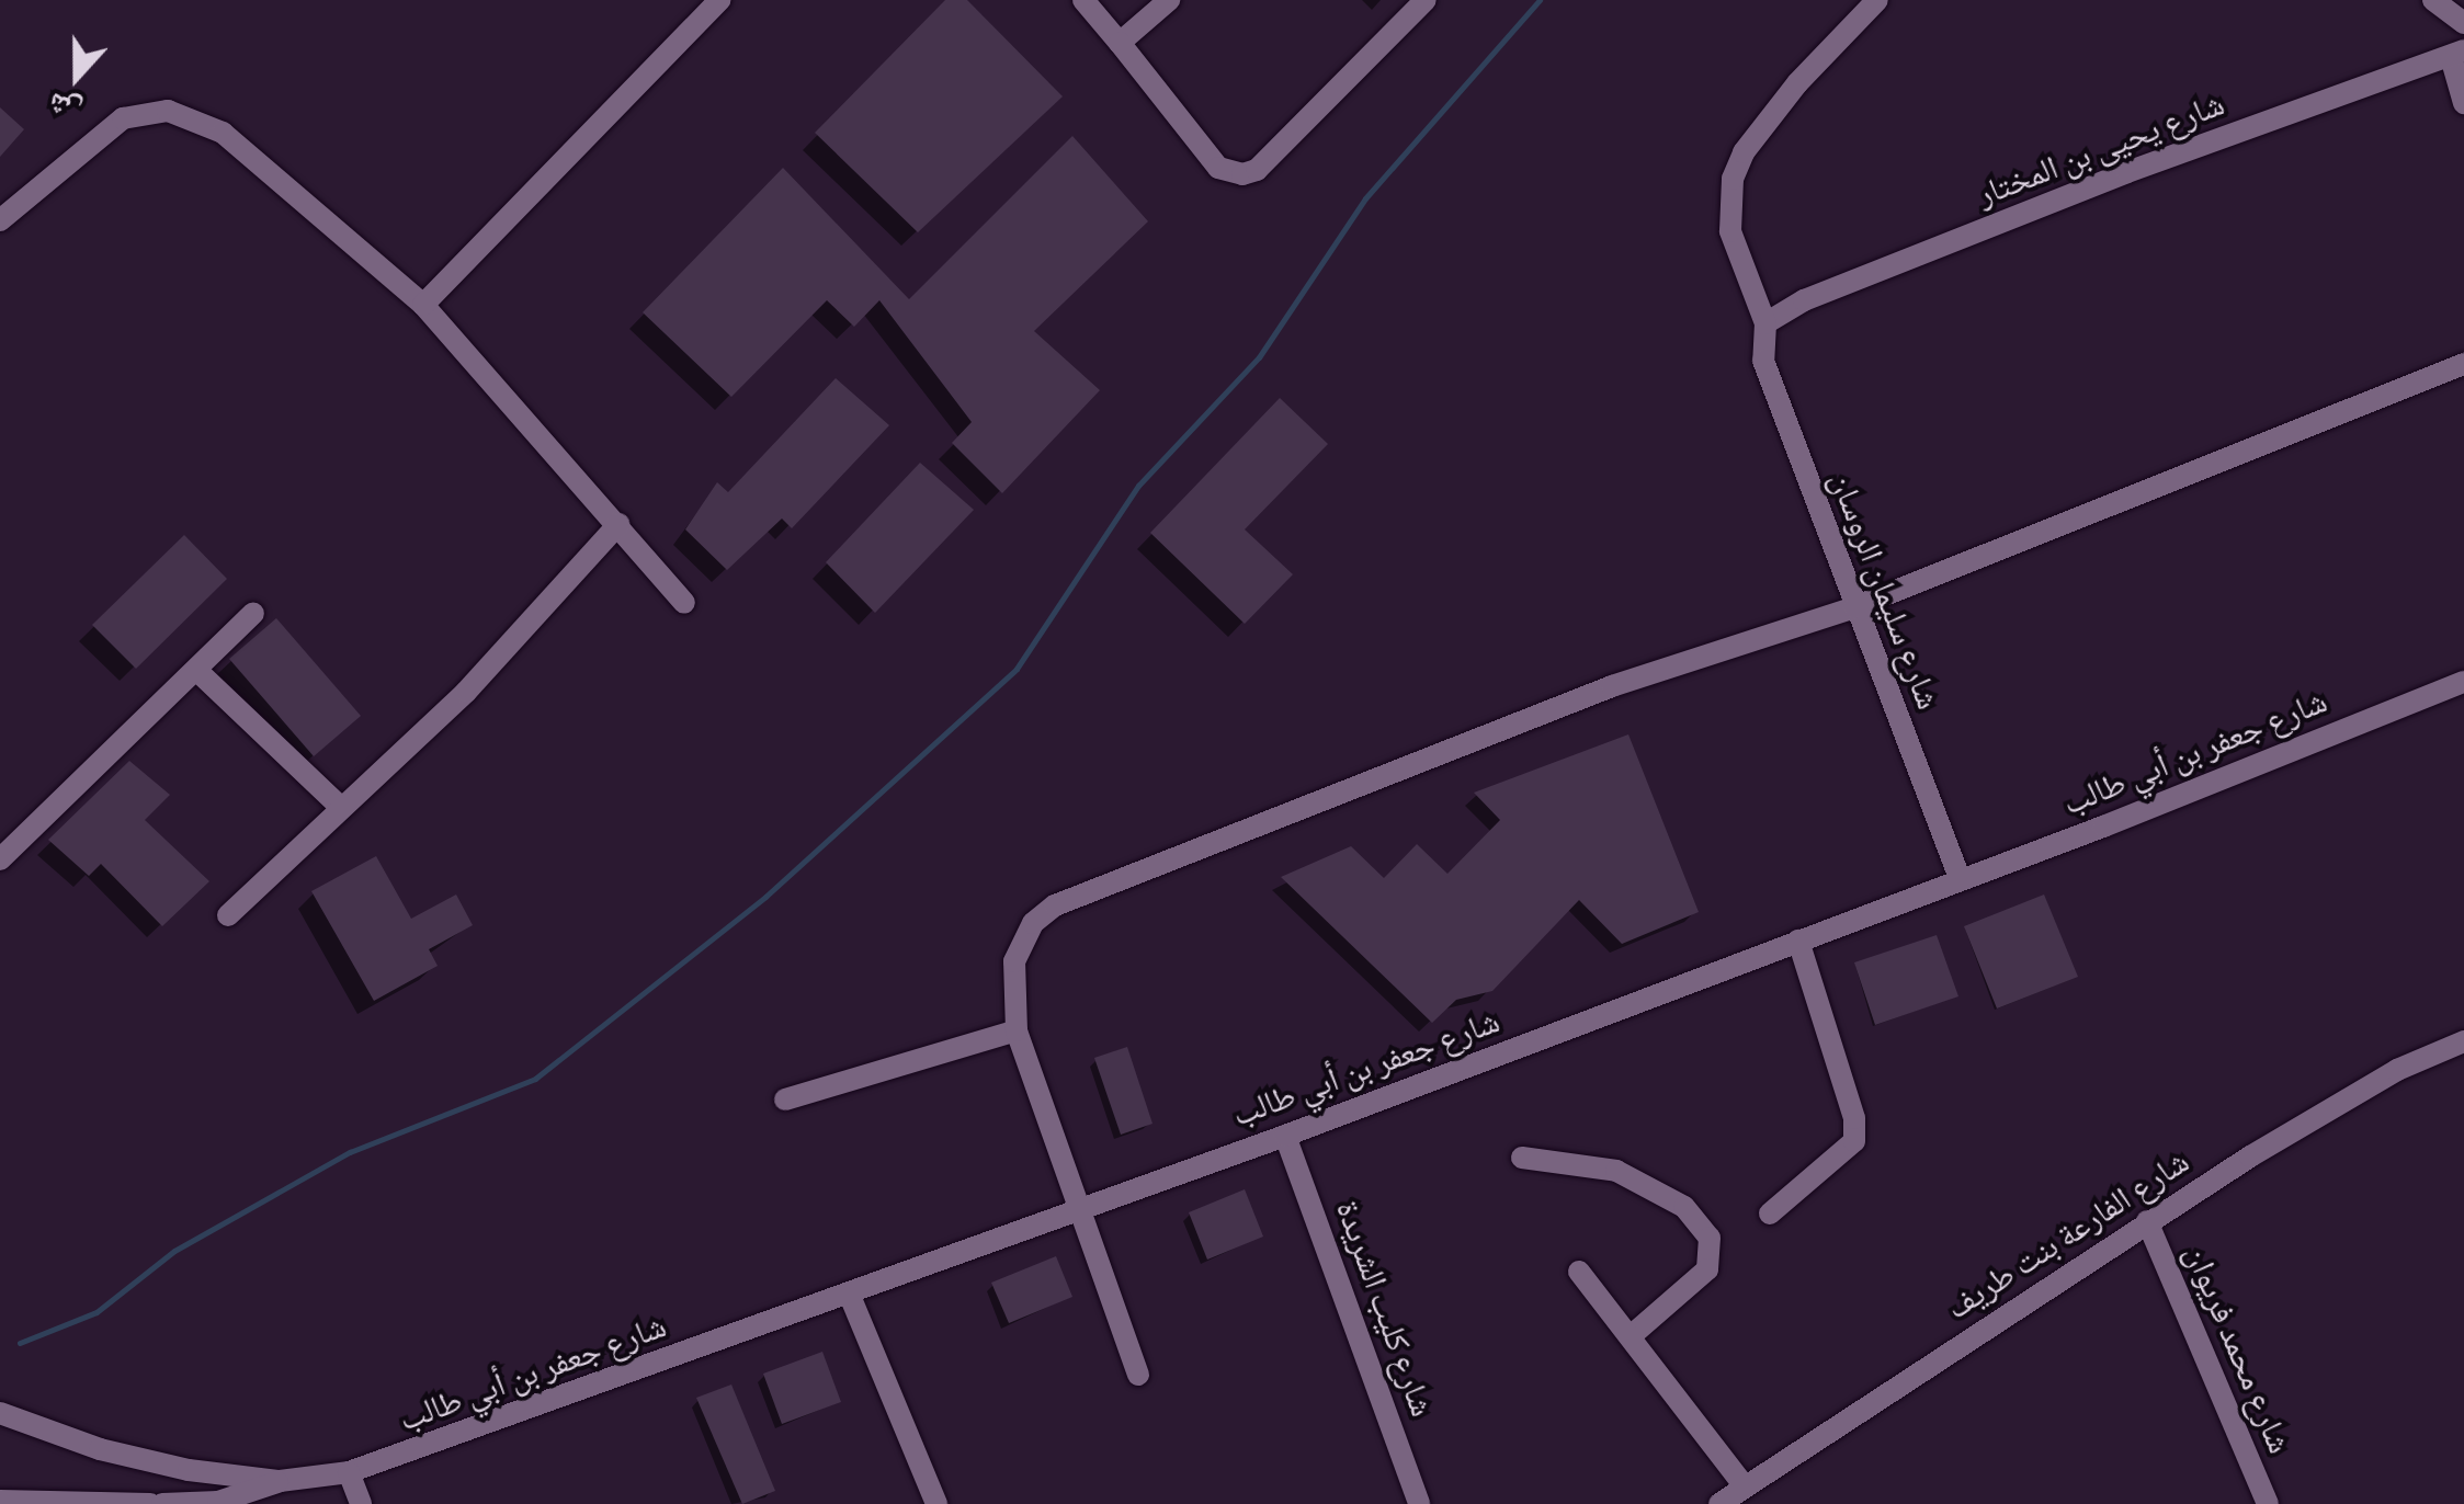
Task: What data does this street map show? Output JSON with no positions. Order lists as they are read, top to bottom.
{
  "streets": {
    "street": [
      "شارع يحيى بن المختار",
      "شارع سليمان الروسان",
      "شارع جعفر بن أبي طالب",
      "شارع الفارعة بنت طريف",
      "شارع كليب الشريدة",
      "شارع محمد فريوان"
    ]
  },
  "crossings": [
    ["شارع يحيى بن المختار", "شارع سليمان الروسان"],
    ["شارع سليمان الروسان", "شارع جعفر بن أبي طالب"],
    ["شارع جعفر بن أبي طالب", "شارع كليب الشريدة"],
    ["شارع الفارعة بنت طريف", "شارع محمد فريوان"]
  ],
  "north": "bottom"
}
